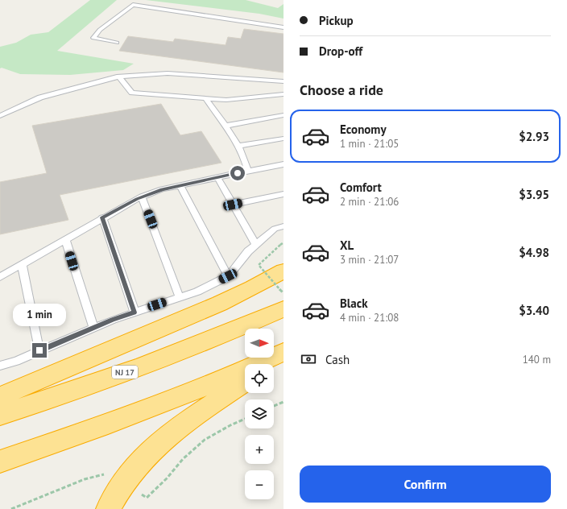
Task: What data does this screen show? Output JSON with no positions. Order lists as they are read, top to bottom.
{
  "streets": {
    "highway": ["NJ 17"]
  },
  "north": "right",
  "page": {
    "banner": ["Pickup", "Drop-off"],
    "heading": "Choose a ride",
    "list": [
      {
        "name": "Economy",
        "note": "1 min · 21:05",
        "value": "$2.93"
      },
      {
        "name": "Comfort",
        "note": "2 min · 21:06",
        "value": "$3.95"
      },
      {
        "name": "XL",
        "note": "3 min · 21:07",
        "value": "$4.98"
      },
      {
        "name": "Black",
        "note": "4 min · 21:08",
        "value": "$3.40"
      }
    ],
    "bubble": "1 min",
    "map_buttons": ["+", "−"],
    "pay": ["Cash", "140 m"],
    "buttons": "Confirm"
  }
}
